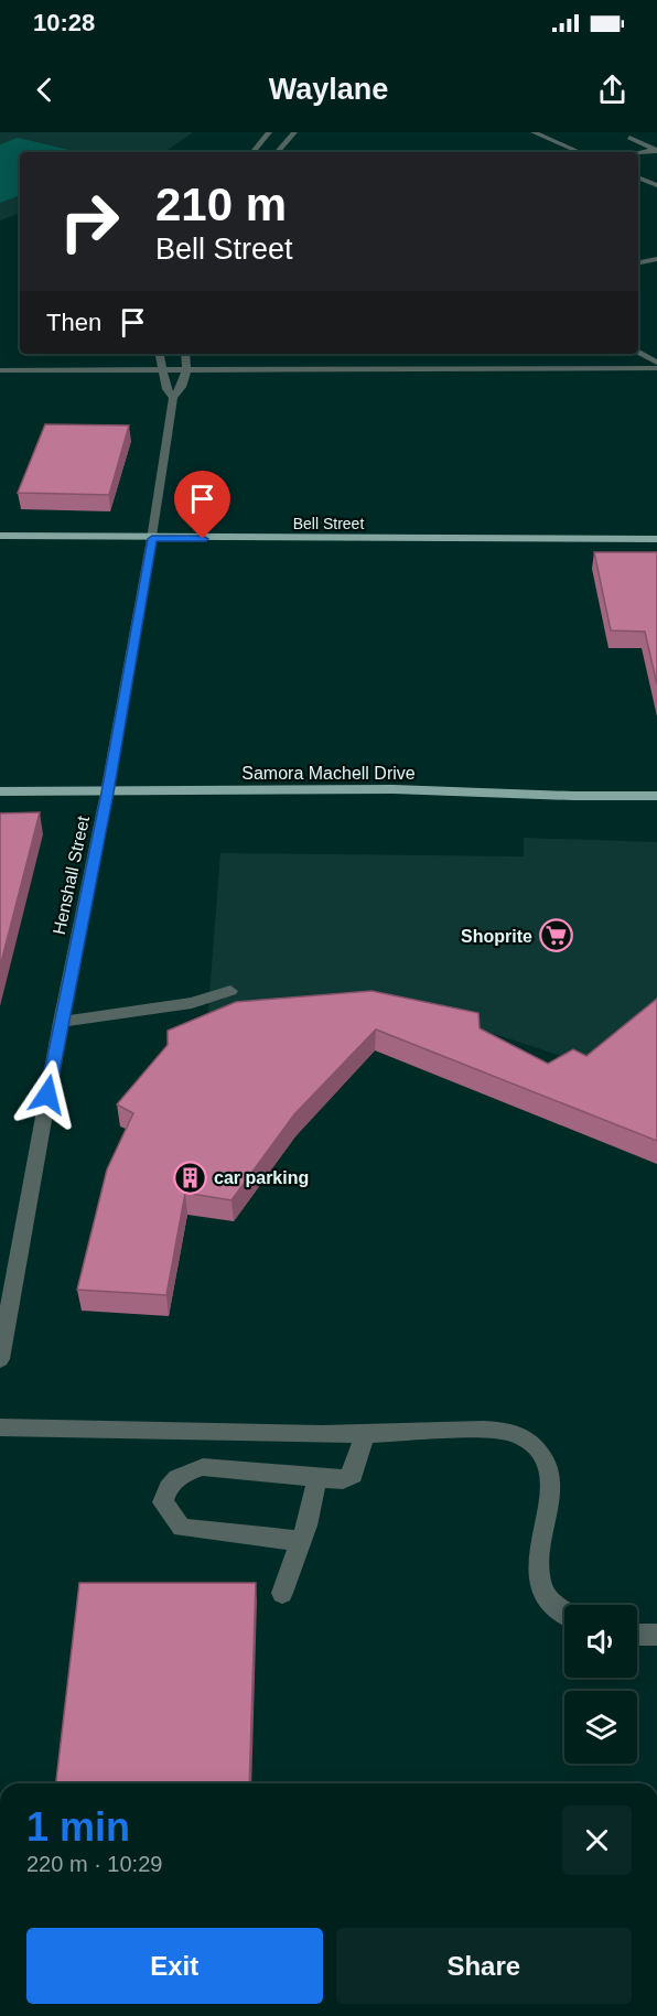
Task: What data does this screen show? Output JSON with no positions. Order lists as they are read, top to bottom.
{
  "streets": {
    "main road": ["Bell Street", "Samora Machell Drive"],
    "street": ["Henshall Street"]
  },
  "crossings": [
    ["Bell Street", "Henshall Street"],
    ["Samora Machell Drive", "Henshall Street"]
  ],
  "places": {
    "supermarket": ["Shoprite"],
    "building": ["car parking"]
  },
  "page": {
    "status": "10:28",
    "header": "Waylane",
    "turn": ["210 m", "Bell Street"],
    "then": "Then",
    "heading": ["1 min", "220 m · 10:29"],
    "buttons": ["Exit", "Share"]
  }
}
